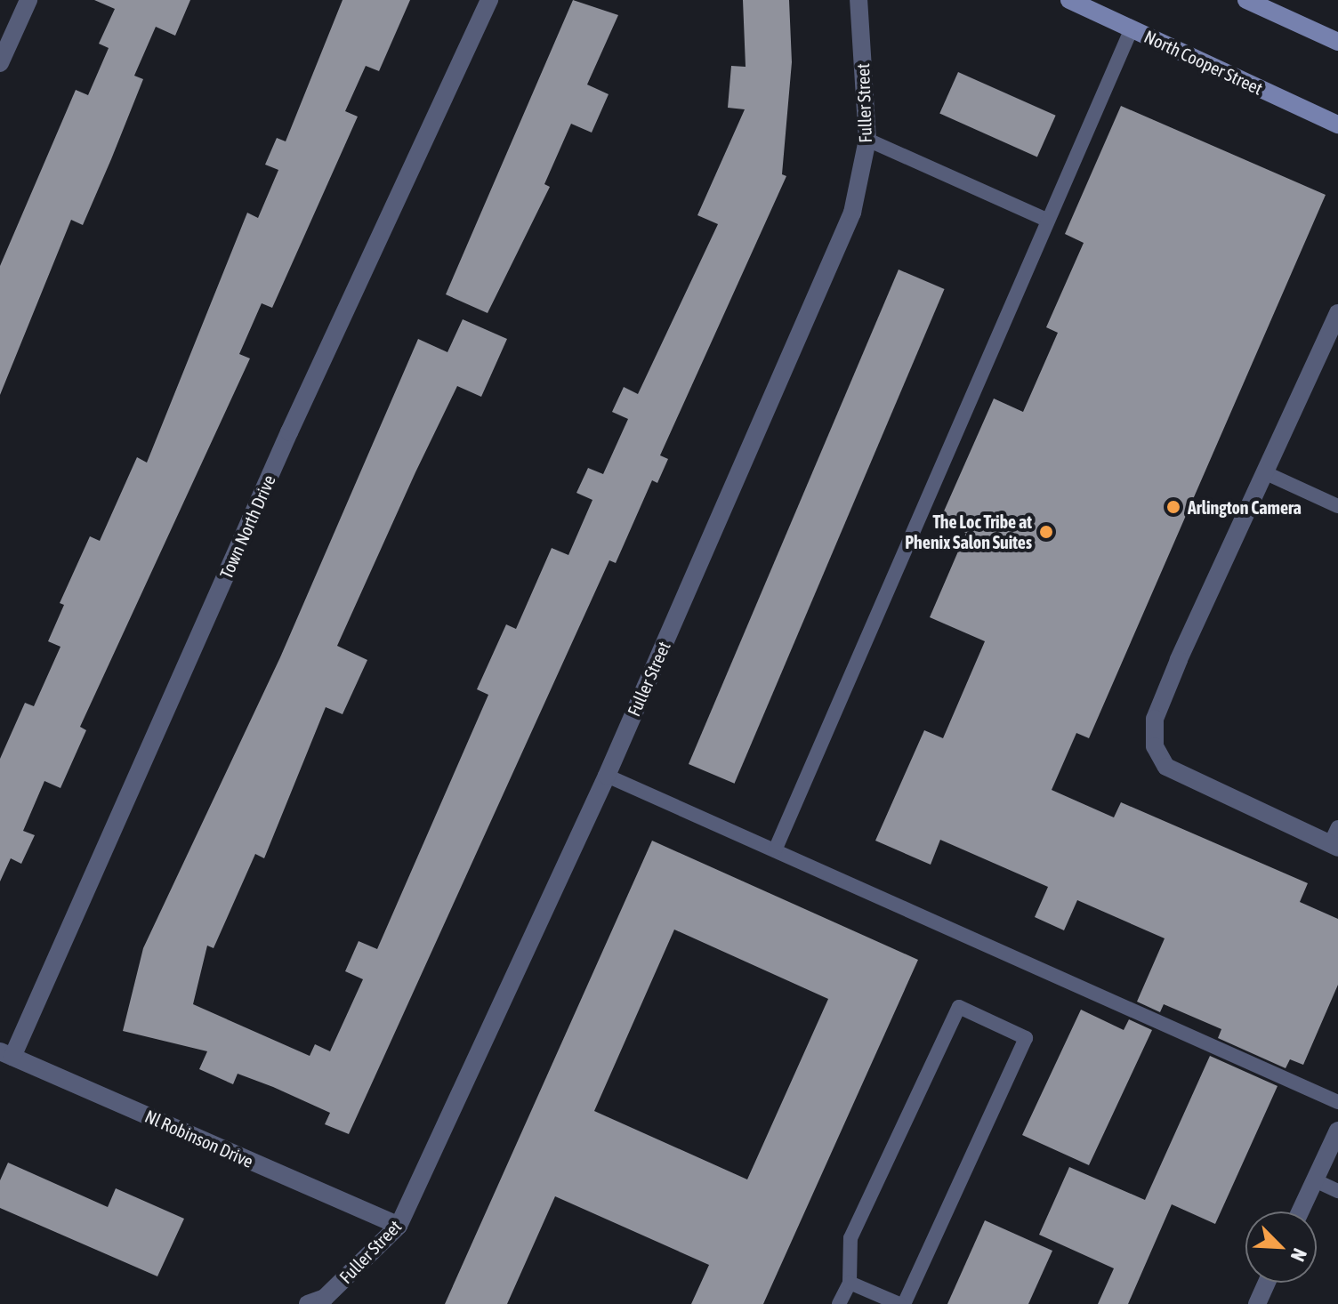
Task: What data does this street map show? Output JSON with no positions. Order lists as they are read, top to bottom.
{
  "streets": {
    "main road": ["North Cooper Street"],
    "street": ["Fuller Street", "Town North Drive", "Nl Robinson Drive"]
  },
  "crossings": [
    ["Fuller Street", "Nl Robinson Drive"],
    ["Town North Drive", "Nl Robinson Drive"]
  ],
  "places": ["Arlington Camera", "The Loc Tribe at Phenix Salon Suites"],
  "north": "bottom right"
}
